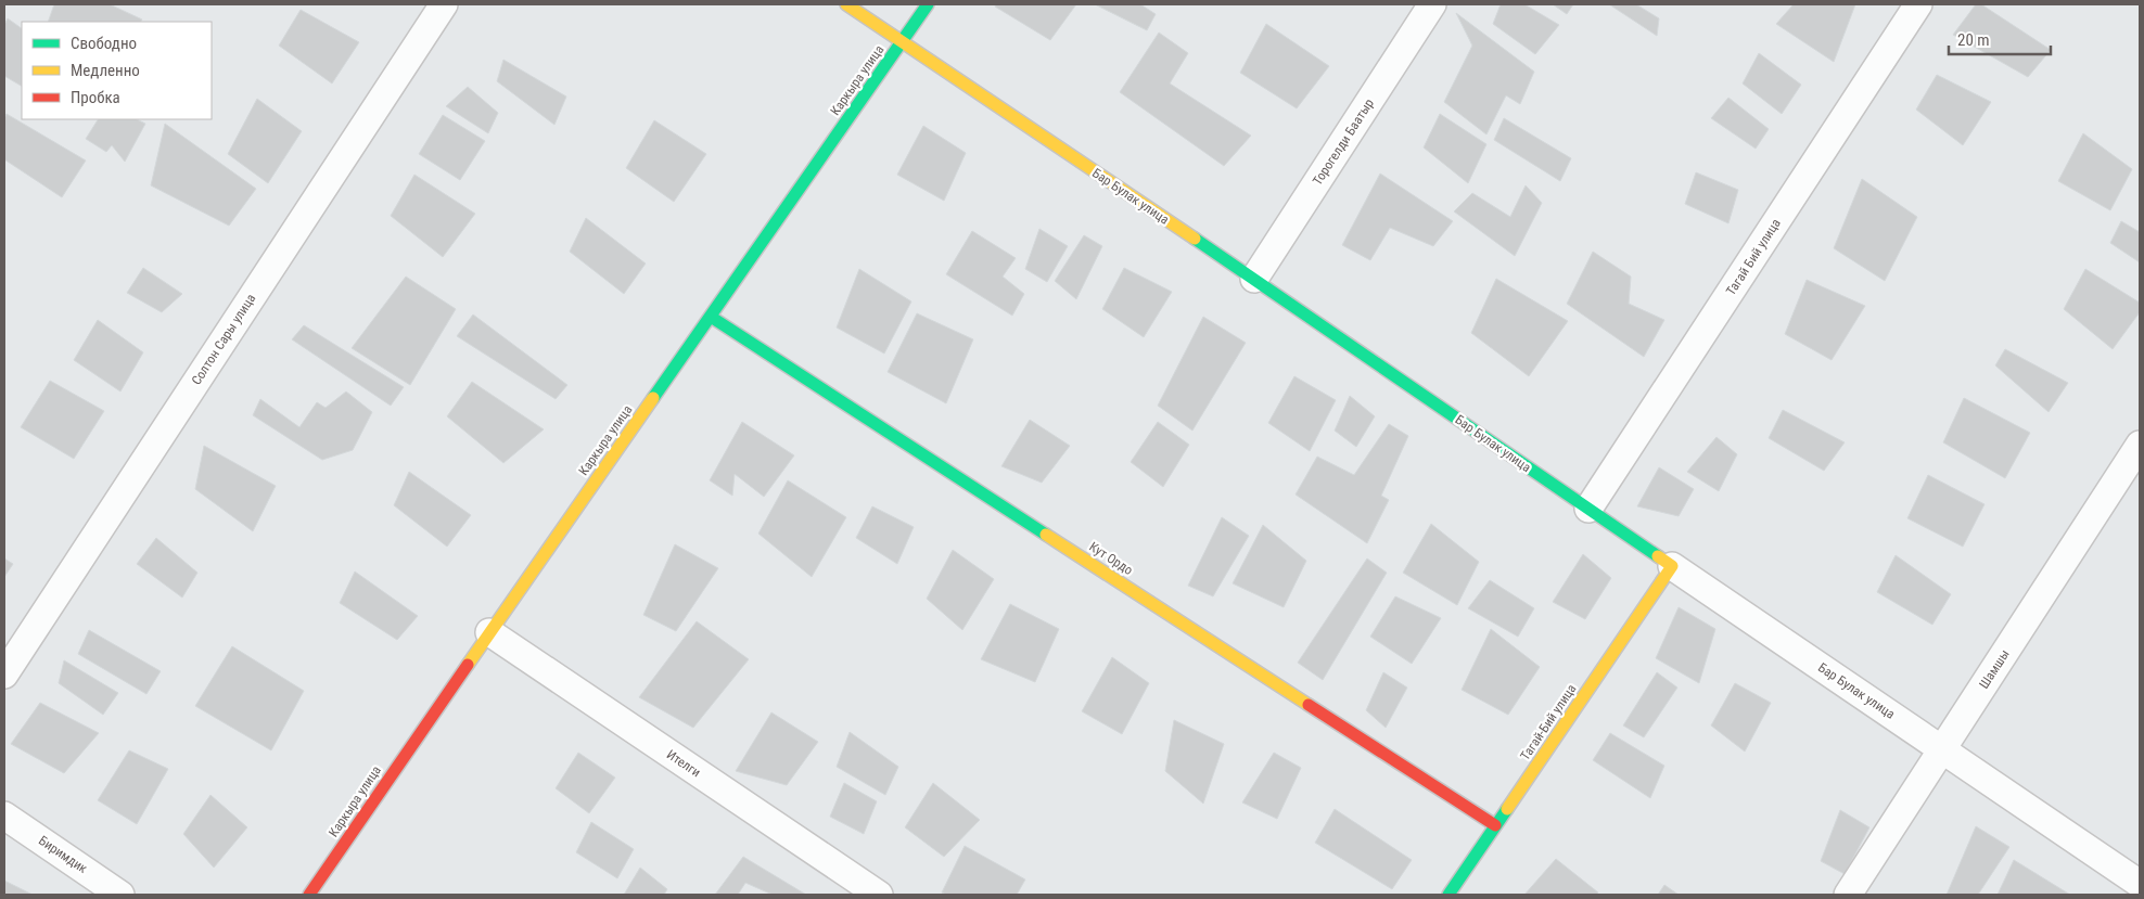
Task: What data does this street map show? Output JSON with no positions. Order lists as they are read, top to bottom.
{
  "streets": {
    "street": [
      "Каркыра улица",
      "Торогелди Баатыр",
      "Бар Булак улица",
      "Тагай Бий улица",
      "Солтон Сары улица",
      "Кут Ордо",
      "Шамшы",
      "Тагай-Бий улица",
      "Ителги",
      "Биримдик"
    ]
  },
  "crossings": [
    ["Каркыра улица", "Бар Булак улица"],
    ["Каркыра улица", "Кут Ордо"],
    ["Каркыра улица", "Ителги"],
    ["Торогелди Баатыр", "Бар Булак улица"],
    ["Бар Булак улица", "Тагай Бий улица"],
    ["Бар Булак улица", "Шамшы"],
    ["Бар Булак улица", "Тагай-Бий улица"],
    ["Кут Ордо", "Тагай-Бий улица"]
  ],
  "legend": ["Свободно", "Медленно", "Пробка"],
  "scale_bar": "20 m"
}
